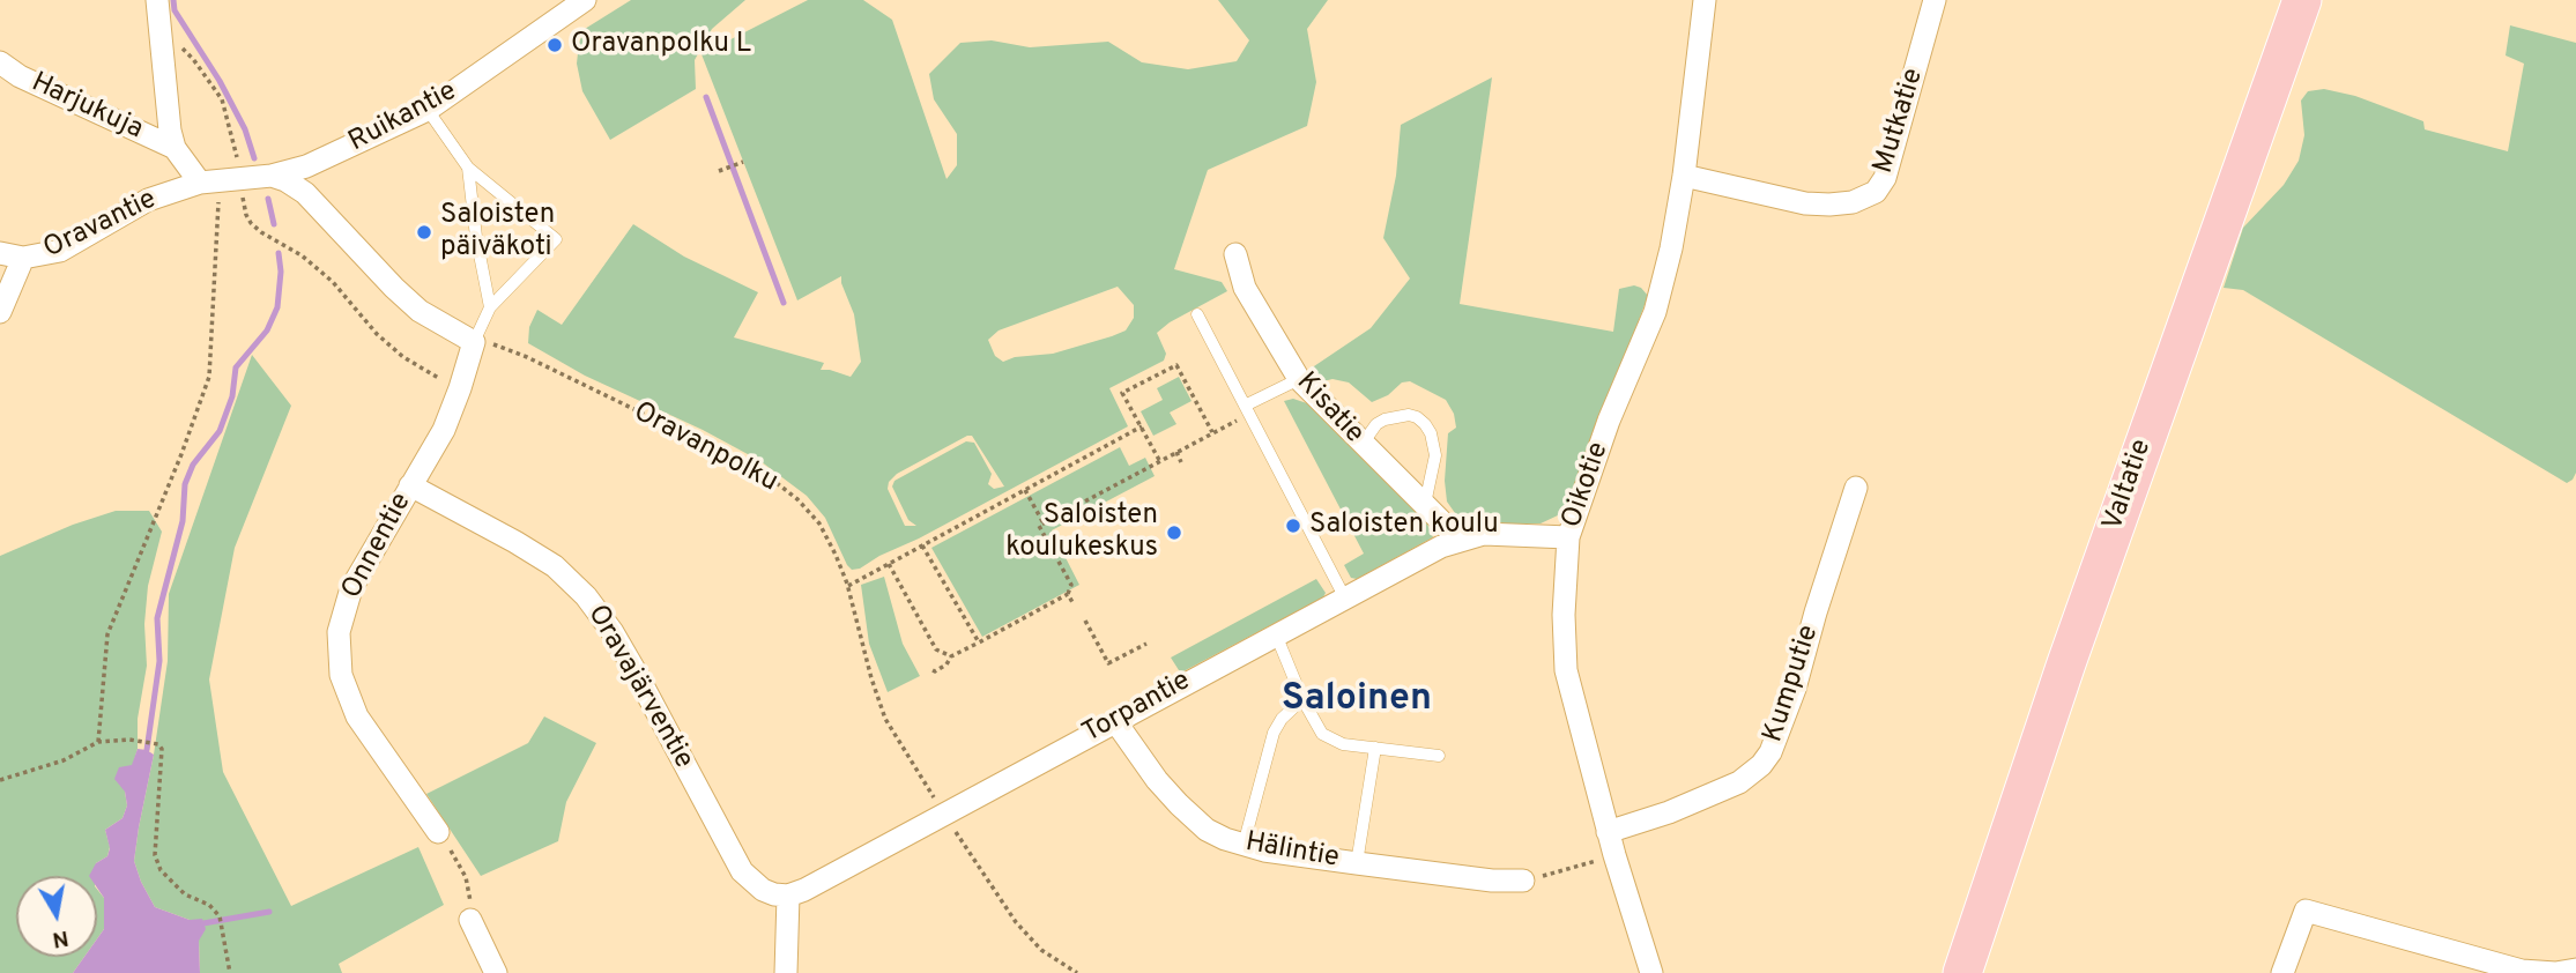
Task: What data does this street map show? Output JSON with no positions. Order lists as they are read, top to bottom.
{
  "streets": {
    "highway": ["Valtatie"],
    "street": [
      "Harjukuja",
      "Ruikantie",
      "Mutkatie",
      "Oravantie",
      "Kisatie",
      "Oikotie",
      "Onnentie",
      "Kumputie",
      "Oravajärventie",
      "Torpantie",
      "Hälintie"
    ],
    "path": ["Oravanpolku"]
  },
  "crossings": [
    ["Ruikantie", "Oravantie"],
    ["Mutkatie", "Oikotie"],
    ["Kisatie", "Torpantie"],
    ["Oravanpolku", "Onnentie"],
    ["Oravanpolku", "Torpantie"],
    ["Oikotie", "Kumputie"],
    ["Oikotie", "Torpantie"],
    ["Onnentie", "Oravajärventie"],
    ["Oravajärventie", "Torpantie"],
    ["Torpantie", "Hälintie"]
  ],
  "districts": ["Saloinen"],
  "places": [
    "Oravanpolku L",
    "Saloisten päiväkoti",
    "Saloisten koulu",
    "Saloisten koulukeskus"
  ],
  "north": "bottom"
}
